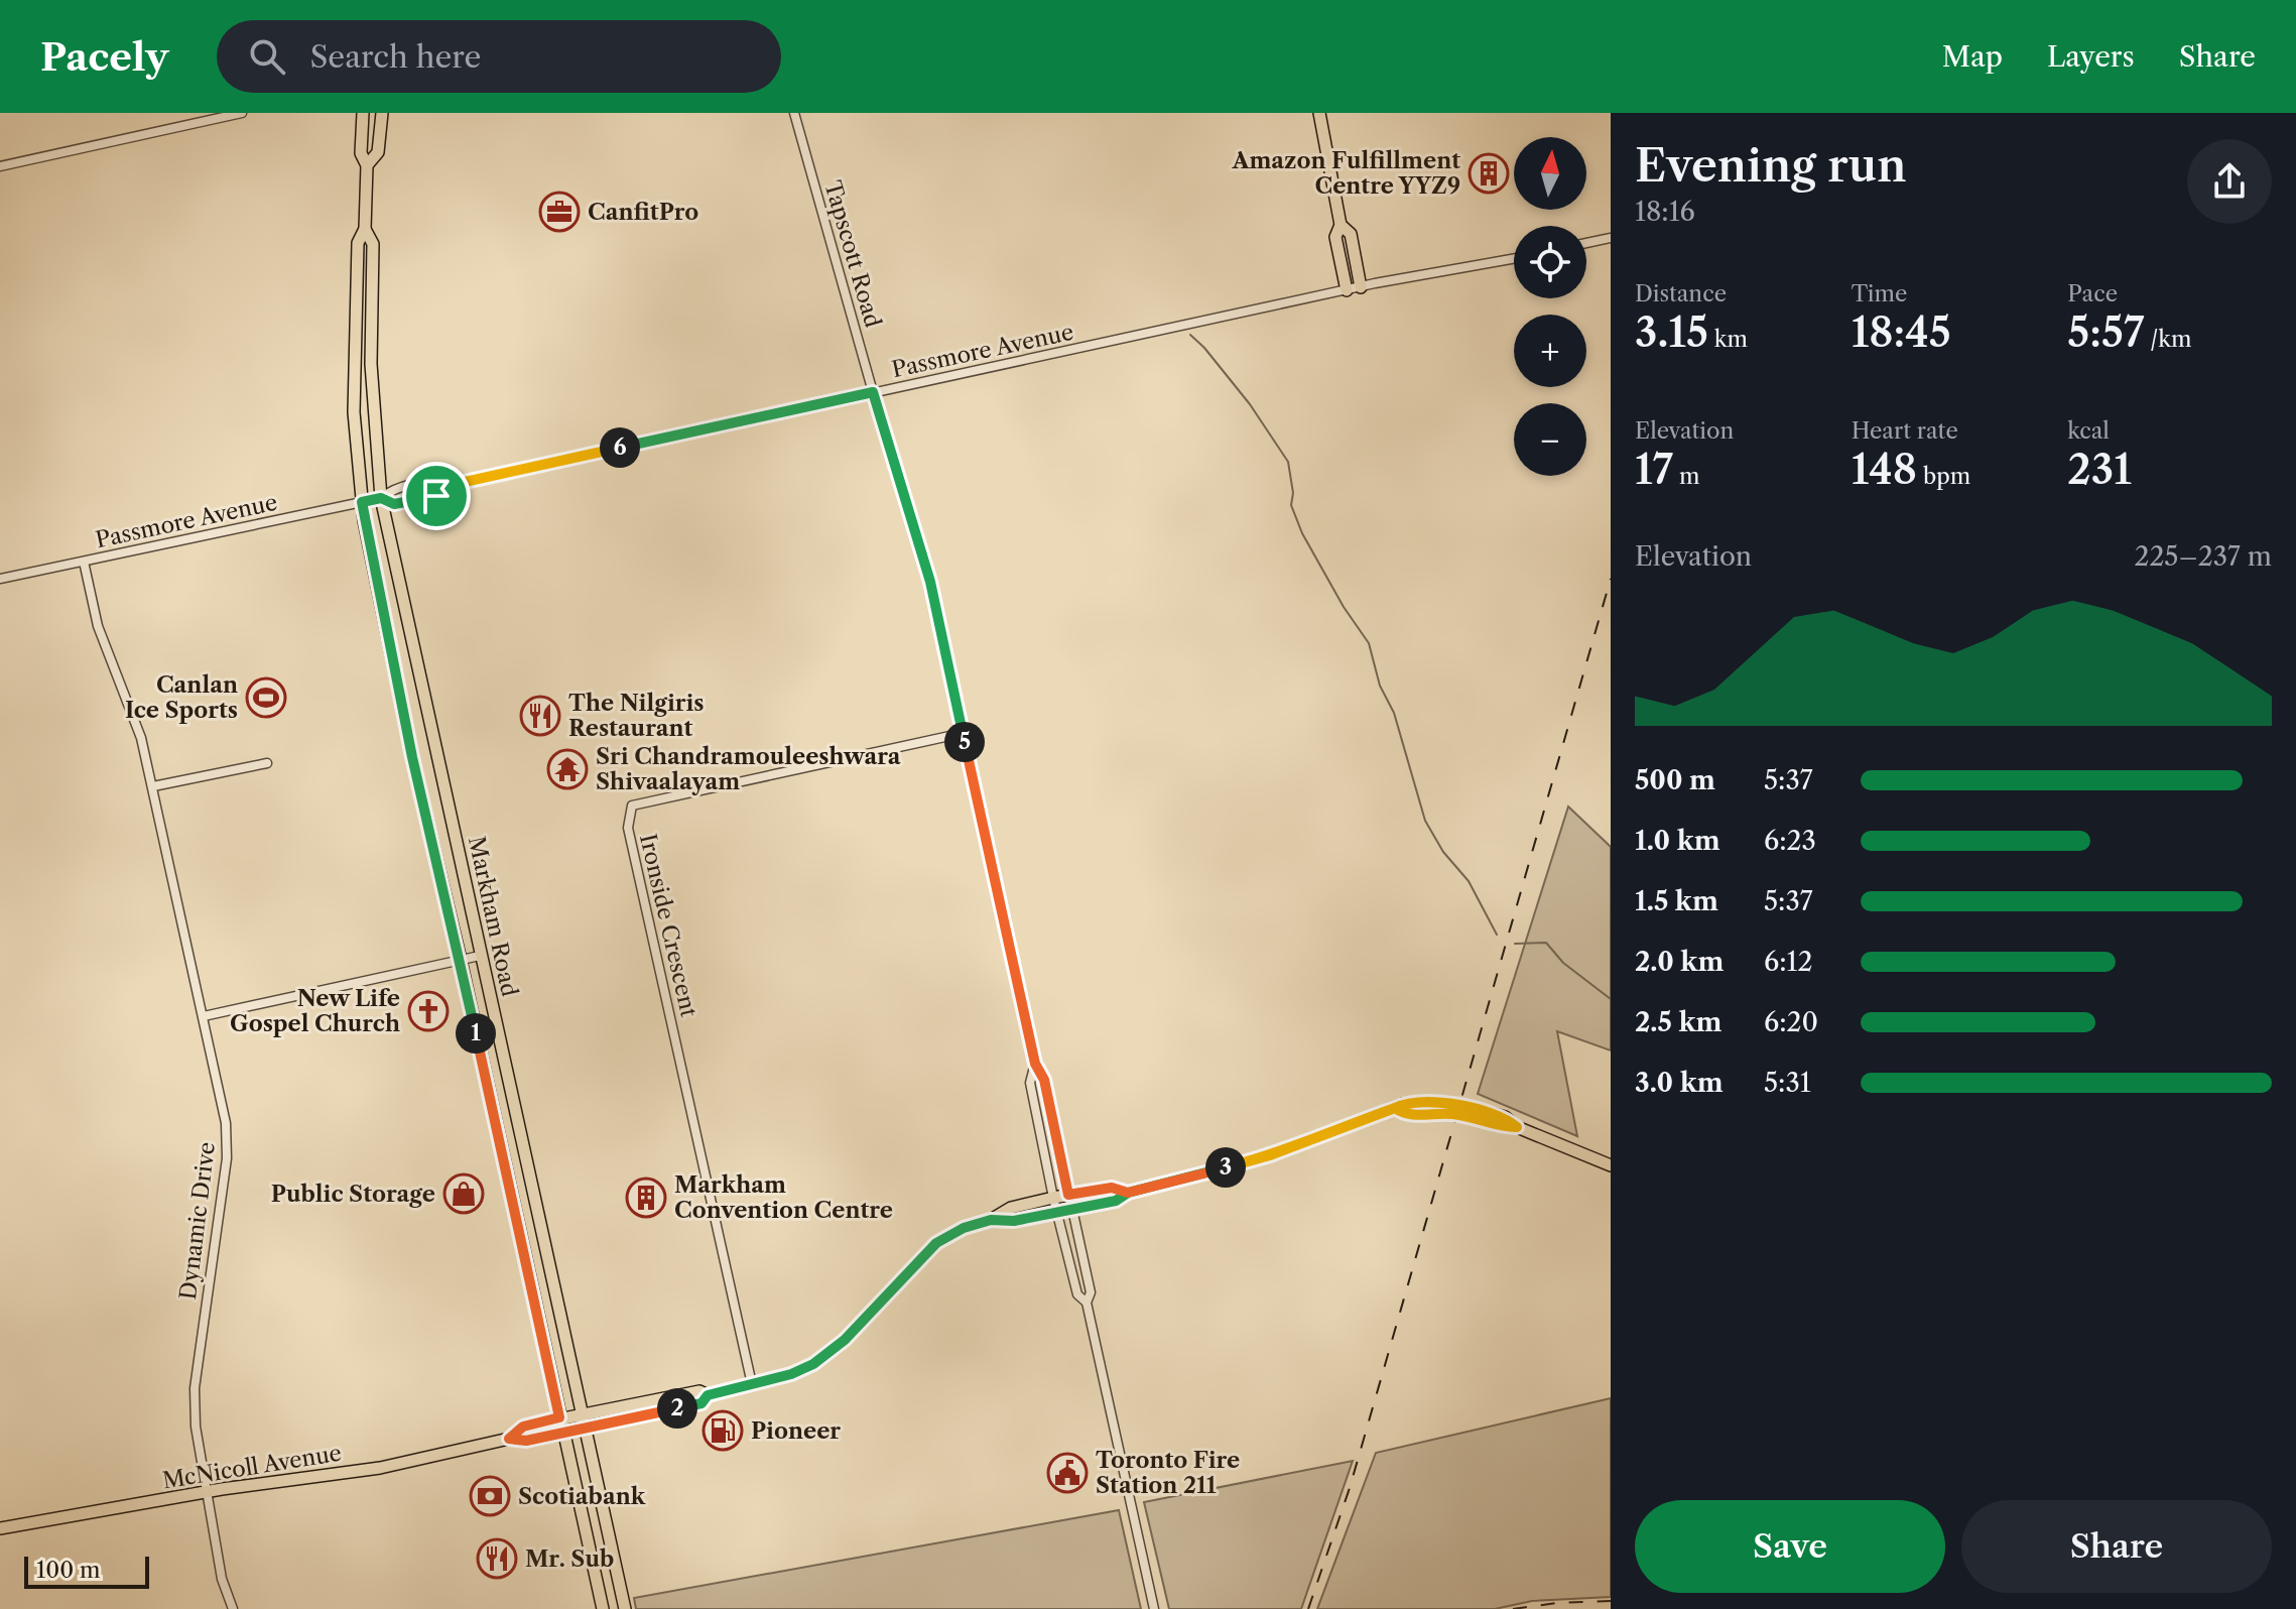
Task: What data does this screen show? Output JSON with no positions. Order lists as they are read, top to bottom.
{
  "streets": {
    "main road": ["Markham Road", "McNicoll Avenue"],
    "street": [
      "Tapscott Road",
      "Passmore Avenue",
      "Ironside Crescent",
      "Dynamic Drive"
    ]
  },
  "crossings": [
    ["Tapscott Road", "Passmore Avenue"],
    ["Tapscott Road", "Ironside Crescent"],
    ["Tapscott Road", "McNicoll Avenue"],
    ["Passmore Avenue", "Markham Road"],
    ["Passmore Avenue", "Dynamic Drive"],
    ["Markham Road", "McNicoll Avenue"],
    ["Ironside Crescent", "McNicoll Avenue"],
    ["Dynamic Drive", "McNicoll Avenue"]
  ],
  "places": {
    "building": ["Amazon Fulfillment Centre YYZ9", "Markham Convention Centre"],
    "office": ["CanfitPro"],
    "sports": ["Canlan Ice Sports"],
    "restaurant": ["The Nilgiris Restaurant", "Mr. Sub"],
    "temple": ["Sri Chandramouleeshwara Shivaalayam"],
    "church": ["New Life Gospel Church"],
    "shop": ["Public Storage"],
    "fuel station": ["Pioneer"],
    "public building": ["Toronto Fire Station 211"],
    "bank": ["Scotiabank"]
  },
  "scale_bar": "100 m",
  "north": "top",
  "page": {
    "header": "Pacely",
    "search": "Search here",
    "nav": ["Map", "Layers", "Share"],
    "heading": ["Evening run", "18:16"],
    "map_buttons": ["+", "−"],
    "stats": [
      ["Distance", "3.15 km"],
      ["Time", "18:45"],
      ["Pace", "5:57 /km"],
      ["Elevation", "17 m"],
      ["Heart rate", "148 bpm"],
      ["kcal", "231"]
    ],
    "pins": [
      "6",
      "5",
      "1",
      "3",
      "2"
    ],
    "chart": ["Elevation", "225–237 m"],
    "list": [
      {
        "name": "500 m",
        "note": "5:37"
      },
      {
        "name": "1.0 km",
        "note": "6:23"
      },
      {
        "name": "1.5 km",
        "note": "5:37"
      },
      {
        "name": "2.0 km",
        "note": "6:12"
      },
      {
        "name": "2.5 km",
        "note": "6:20"
      },
      {
        "name": "3.0 km",
        "note": "5:31"
      }
    ],
    "buttons": ["Save", "Share"],
    "scale": "100 m"
  }
}
